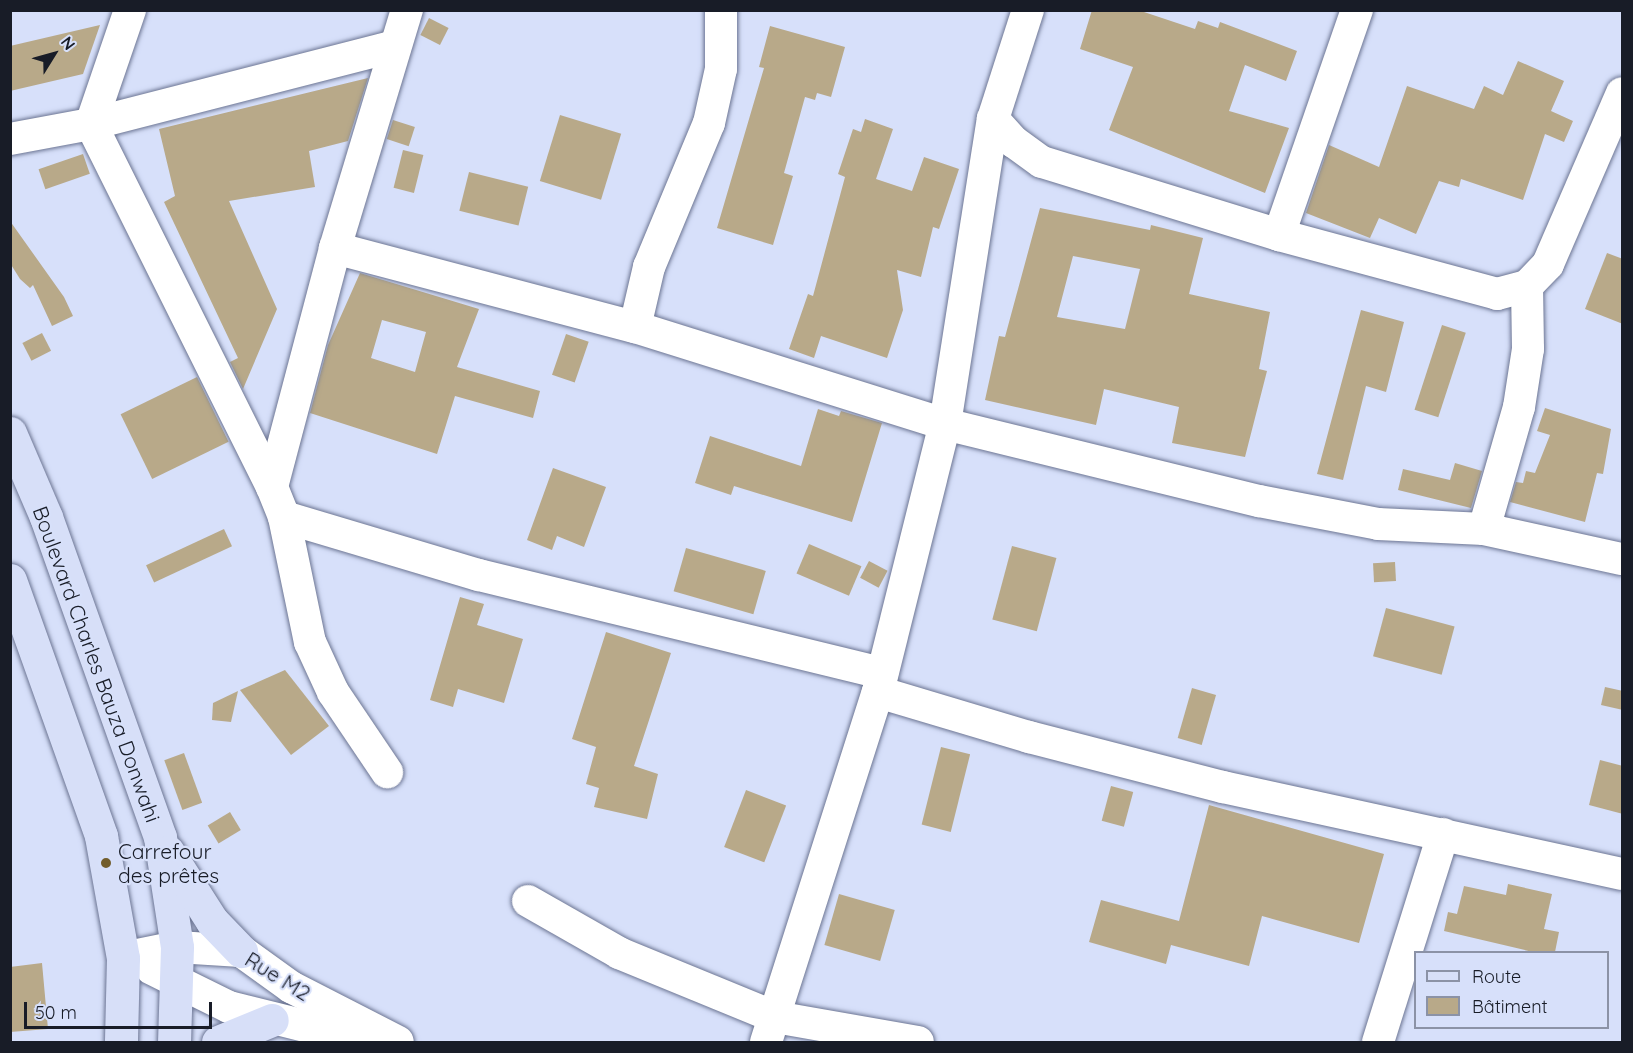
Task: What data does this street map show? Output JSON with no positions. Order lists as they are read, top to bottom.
{
  "streets": {
    "main road": ["Boulevard Charles Bauza Donwahi"],
    "street": ["Rue M2"]
  },
  "crossings": [
    ["Boulevard Charles Bauza Donwahi", "Rue M2"]
  ],
  "places": ["Carrefour des prêtes"],
  "legend": ["Route", "Bâtiment"],
  "scale_bar": "50 m",
  "north": "top right"
}
